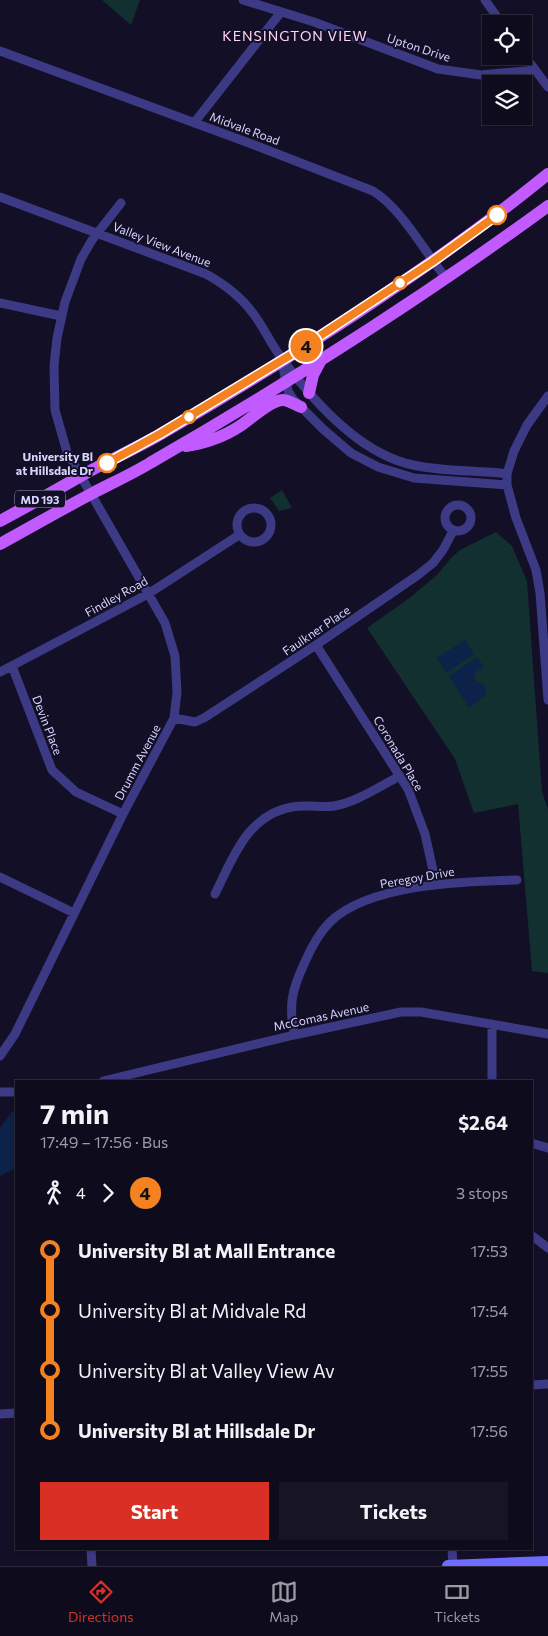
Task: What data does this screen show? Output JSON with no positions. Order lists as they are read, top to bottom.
{
  "streets": {
    "main road": ["MD 193"],
    "street": [
      "Upton Drive",
      "Midvale Road",
      "Valley View Avenue",
      "Findley Road",
      "Faulkner Place",
      "Devin Place",
      "Coronada Place",
      "Drumm Avenue",
      "Peregoy Drive",
      "McComas Avenue"
    ]
  },
  "crossings": [
    ["Midvale Road", "MD 193"],
    ["Valley View Avenue", "MD 193"],
    ["Valley View Avenue", "Drumm Avenue"],
    ["MD 193", "Drumm Avenue"],
    ["Findley Road", "Devin Place"],
    ["Findley Road", "Drumm Avenue"],
    ["Faulkner Place", "Coronada Place"],
    ["Faulkner Place", "Drumm Avenue"],
    ["Devin Place", "Drumm Avenue"],
    ["Coronada Place", "Peregoy Drive"],
    ["Peregoy Drive", "McComas Avenue"]
  ],
  "districts": ["KENSINGTON VIEW"],
  "places": ["University Bl at Hillsdale Dr"],
  "lines": ["bus line 4"],
  "page": {
    "on_map": "4",
    "heading": ["7 min", "17:49 – 17:56 · Bus", "$2.64"],
    "legs": ["4", "4", "3 stops"],
    "list": [
      {
        "name": "University Bl at Mall Entrance",
        "value": "17:53"
      },
      {
        "name": "University Bl at Midvale Rd",
        "value": "17:54"
      },
      {
        "name": "University Bl at Valley View Av",
        "value": "17:55"
      },
      {
        "name": "University Bl at Hillsdale Dr",
        "value": "17:56"
      }
    ],
    "buttons": ["Start", "Tickets"],
    "tabs": ["Directions", "Map", "Tickets"]
  }
}
